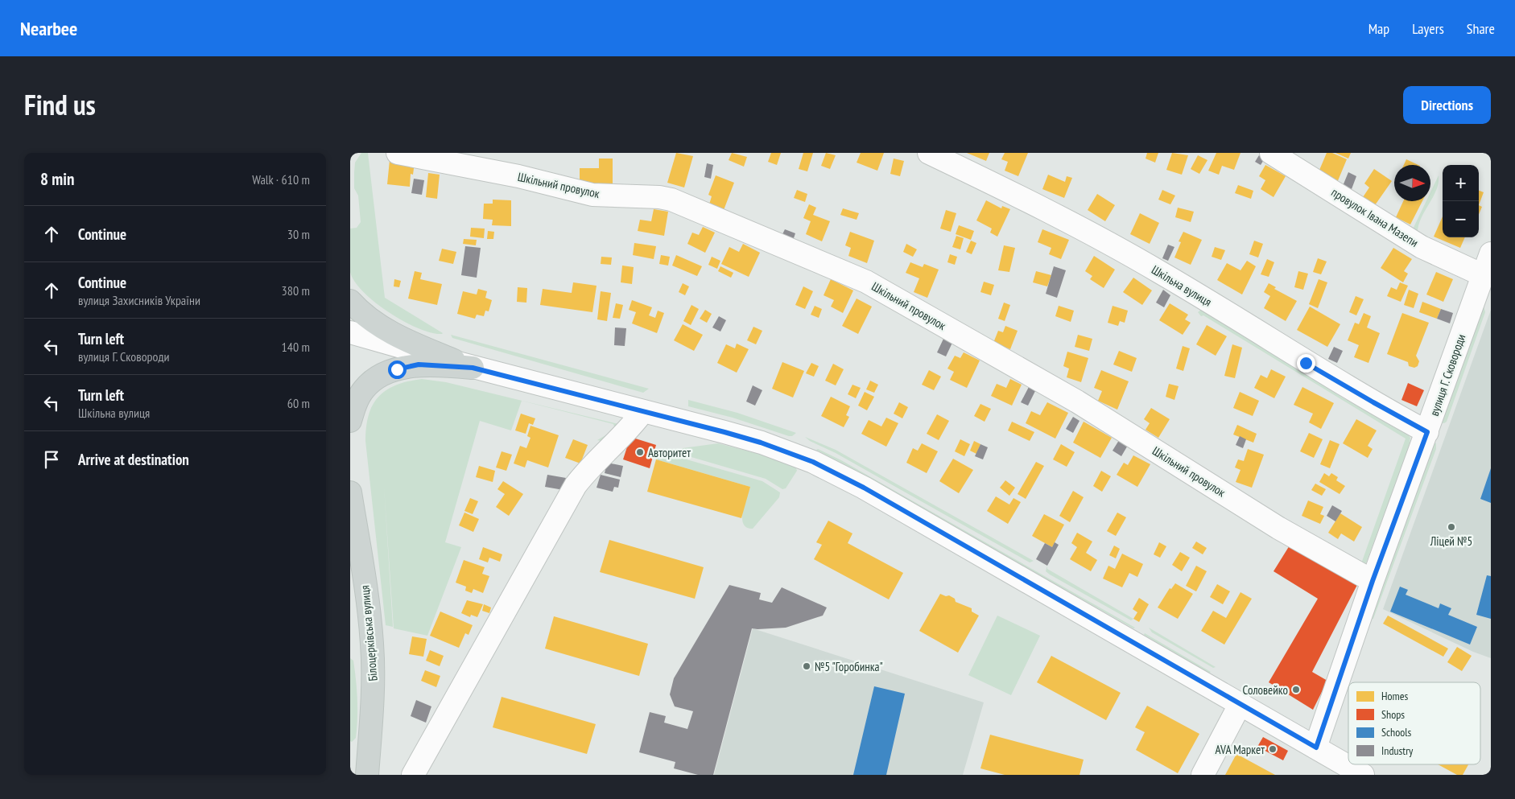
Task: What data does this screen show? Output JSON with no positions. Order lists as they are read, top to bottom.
{
  "streets": {
    "main road": ["Білоцерківська вулиця"],
    "street": [
      "Шкільний провулок",
      "провулок Івана Мазепи",
      "Шкільна вулиця",
      "вулиця Г. Сковороди"
    ]
  },
  "crossings": [
    ["Шкільний провулок", "вулиця Г. Сковороди"],
    ["провулок Івана Мазепи", "вулиця Г. Сковороди"],
    ["Шкільна вулиця", "вулиця Г. Сковороди"]
  ],
  "places": [
    "Авторитет",
    "Ліцей №5",
    "№5 \"Горобинка\"",
    "Соловейко",
    "AVA Маркет"
  ],
  "legend": [
    "Homes",
    "Shops",
    "Schools",
    "Industry"
  ],
  "north": "right",
  "page": {
    "header": "Nearbee",
    "nav": ["Map", "Layers", "Share"],
    "title": "Find us",
    "buttons": "Directions",
    "heading": ["8 min", "Walk · 610 m"],
    "map_buttons": ["+", "−"],
    "list": [
      ["Continue", "30 m"],
      ["Continue", "вулиця Захисників України", "380 m"],
      ["Turn left", "вулиця Г. Сковороди", "140 m"],
      ["Turn left", "Шкільна вулиця", "60 m"],
      "Arrive at destination"
    ]
  }
}
